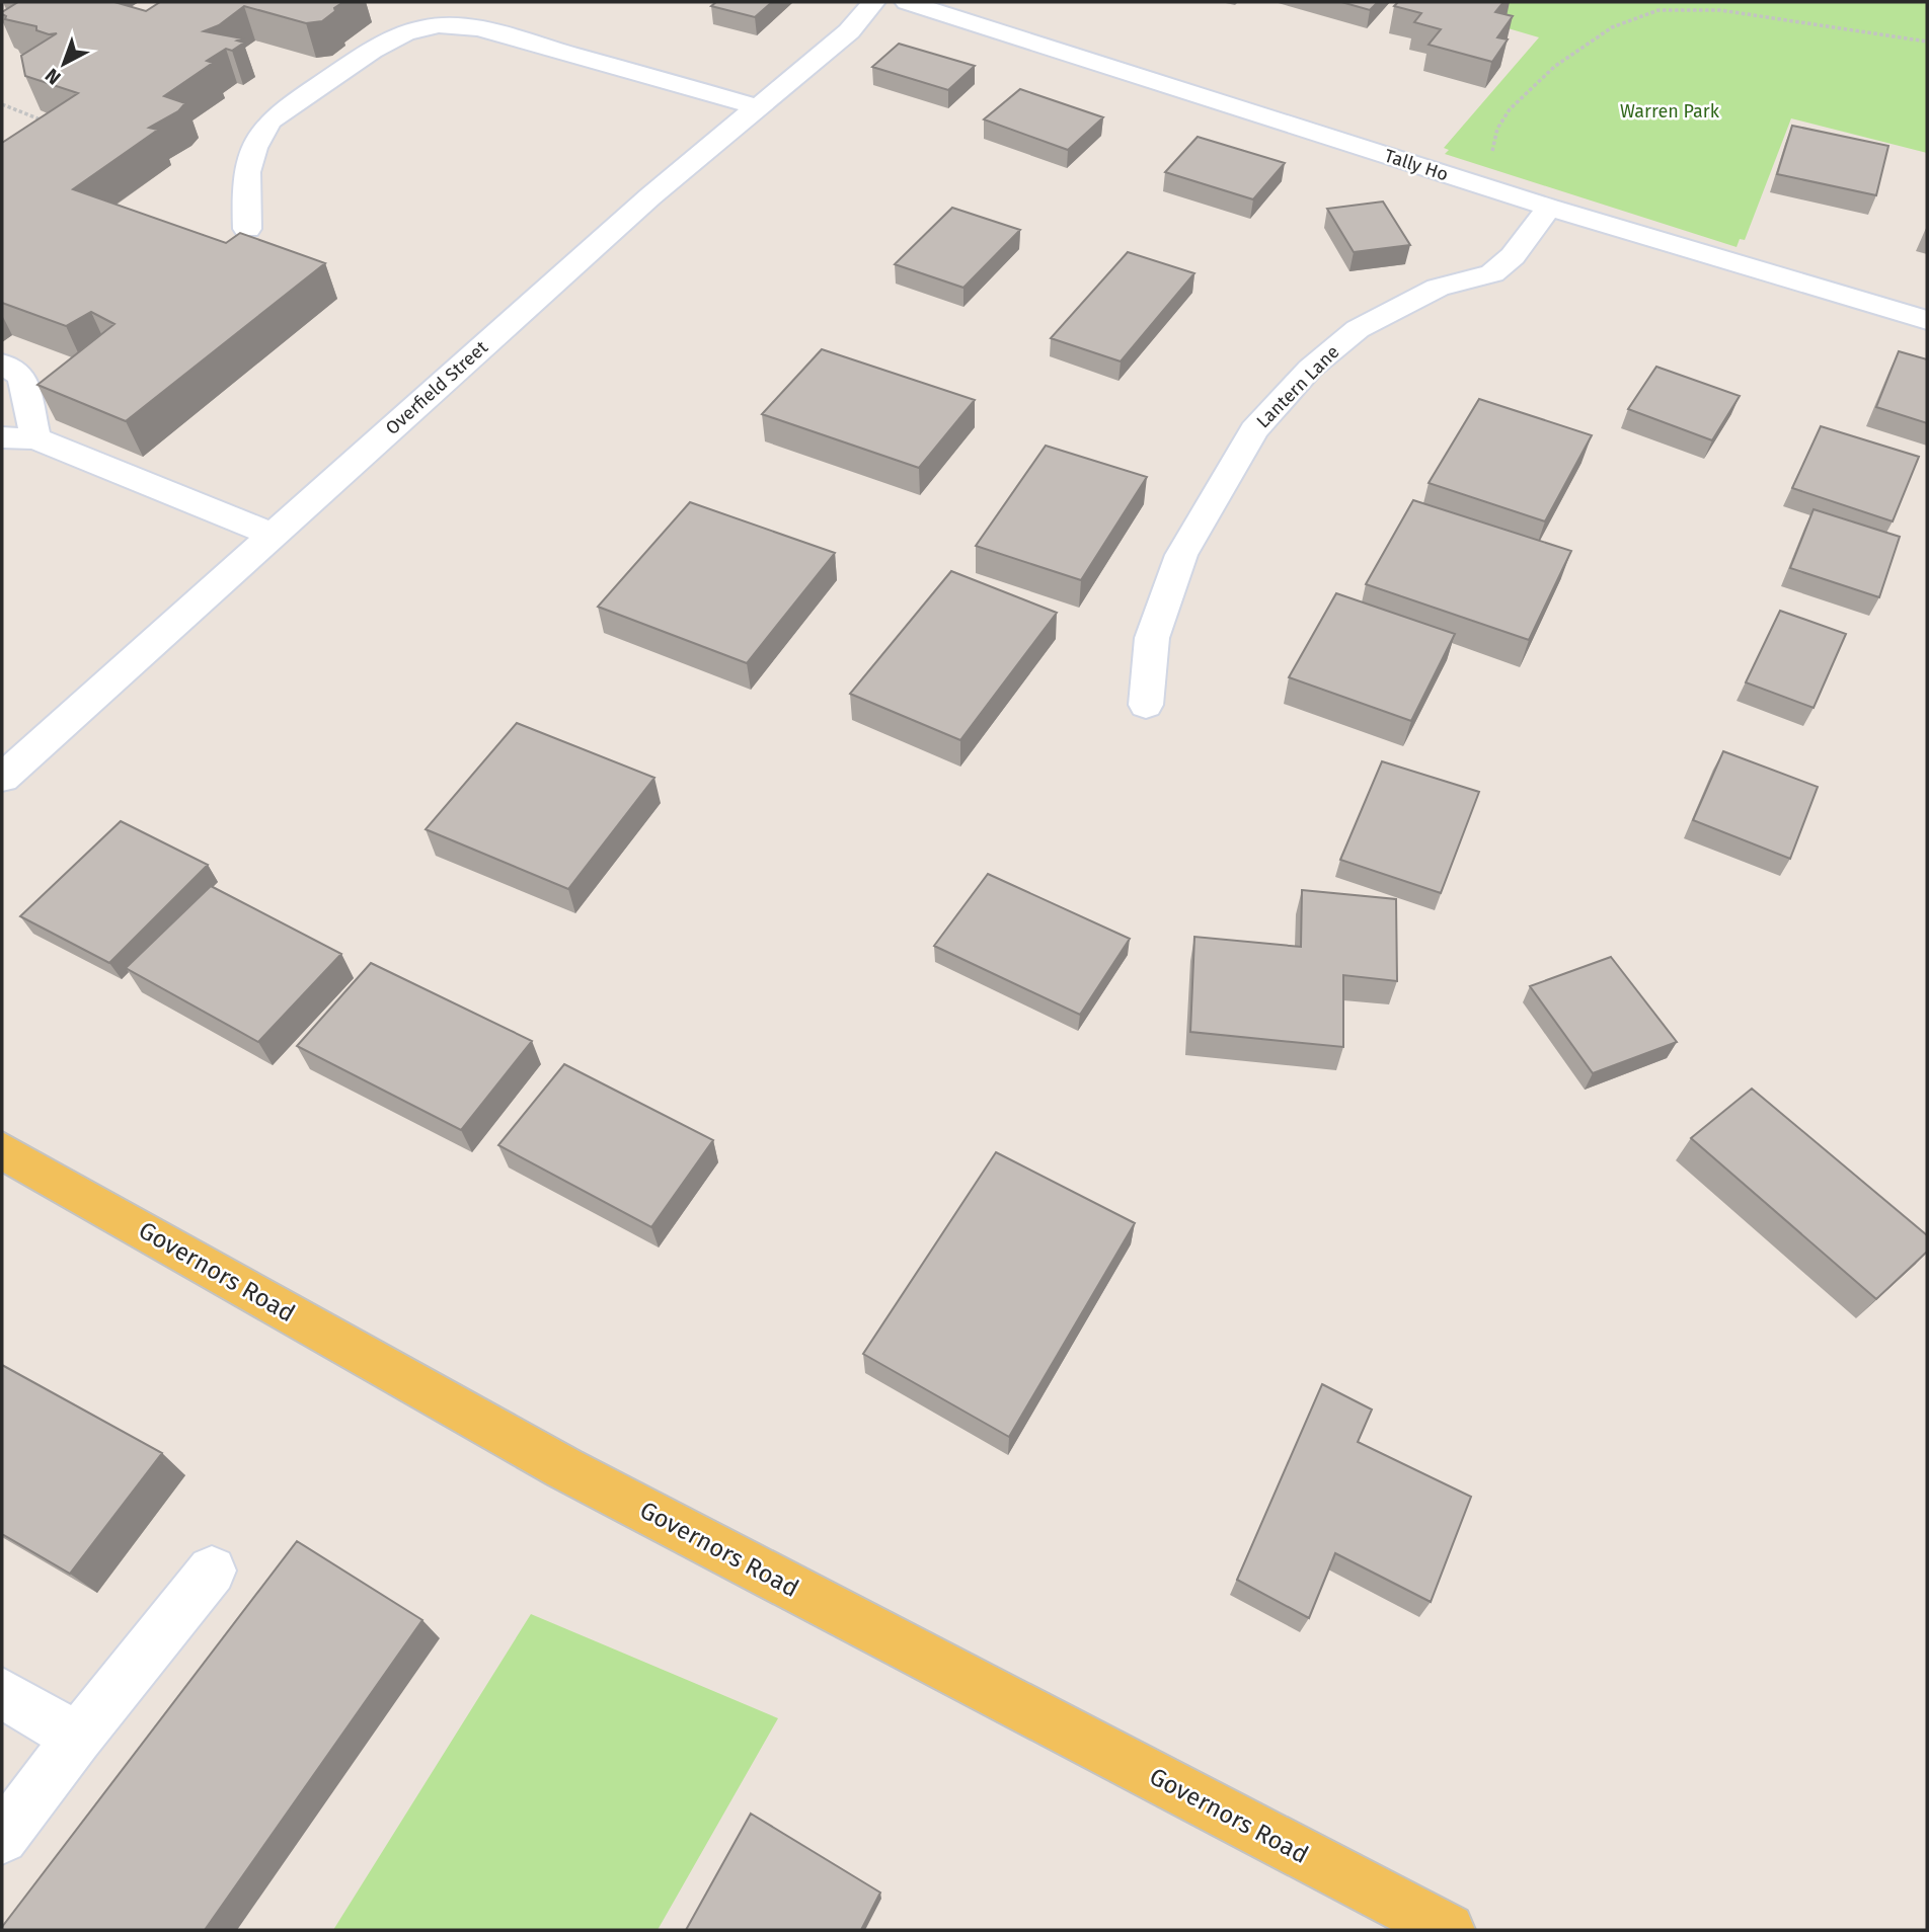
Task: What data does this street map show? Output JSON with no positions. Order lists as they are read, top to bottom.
{
  "streets": {
    "main road": ["Governors Road"],
    "street": ["Tally Ho", "Lantern Lane", "Overfield Street"]
  },
  "crossings": [
    ["Tally Ho", "Lantern Lane"]
  ],
  "parks": ["Warren Park"],
  "north": "bottom left"
}
